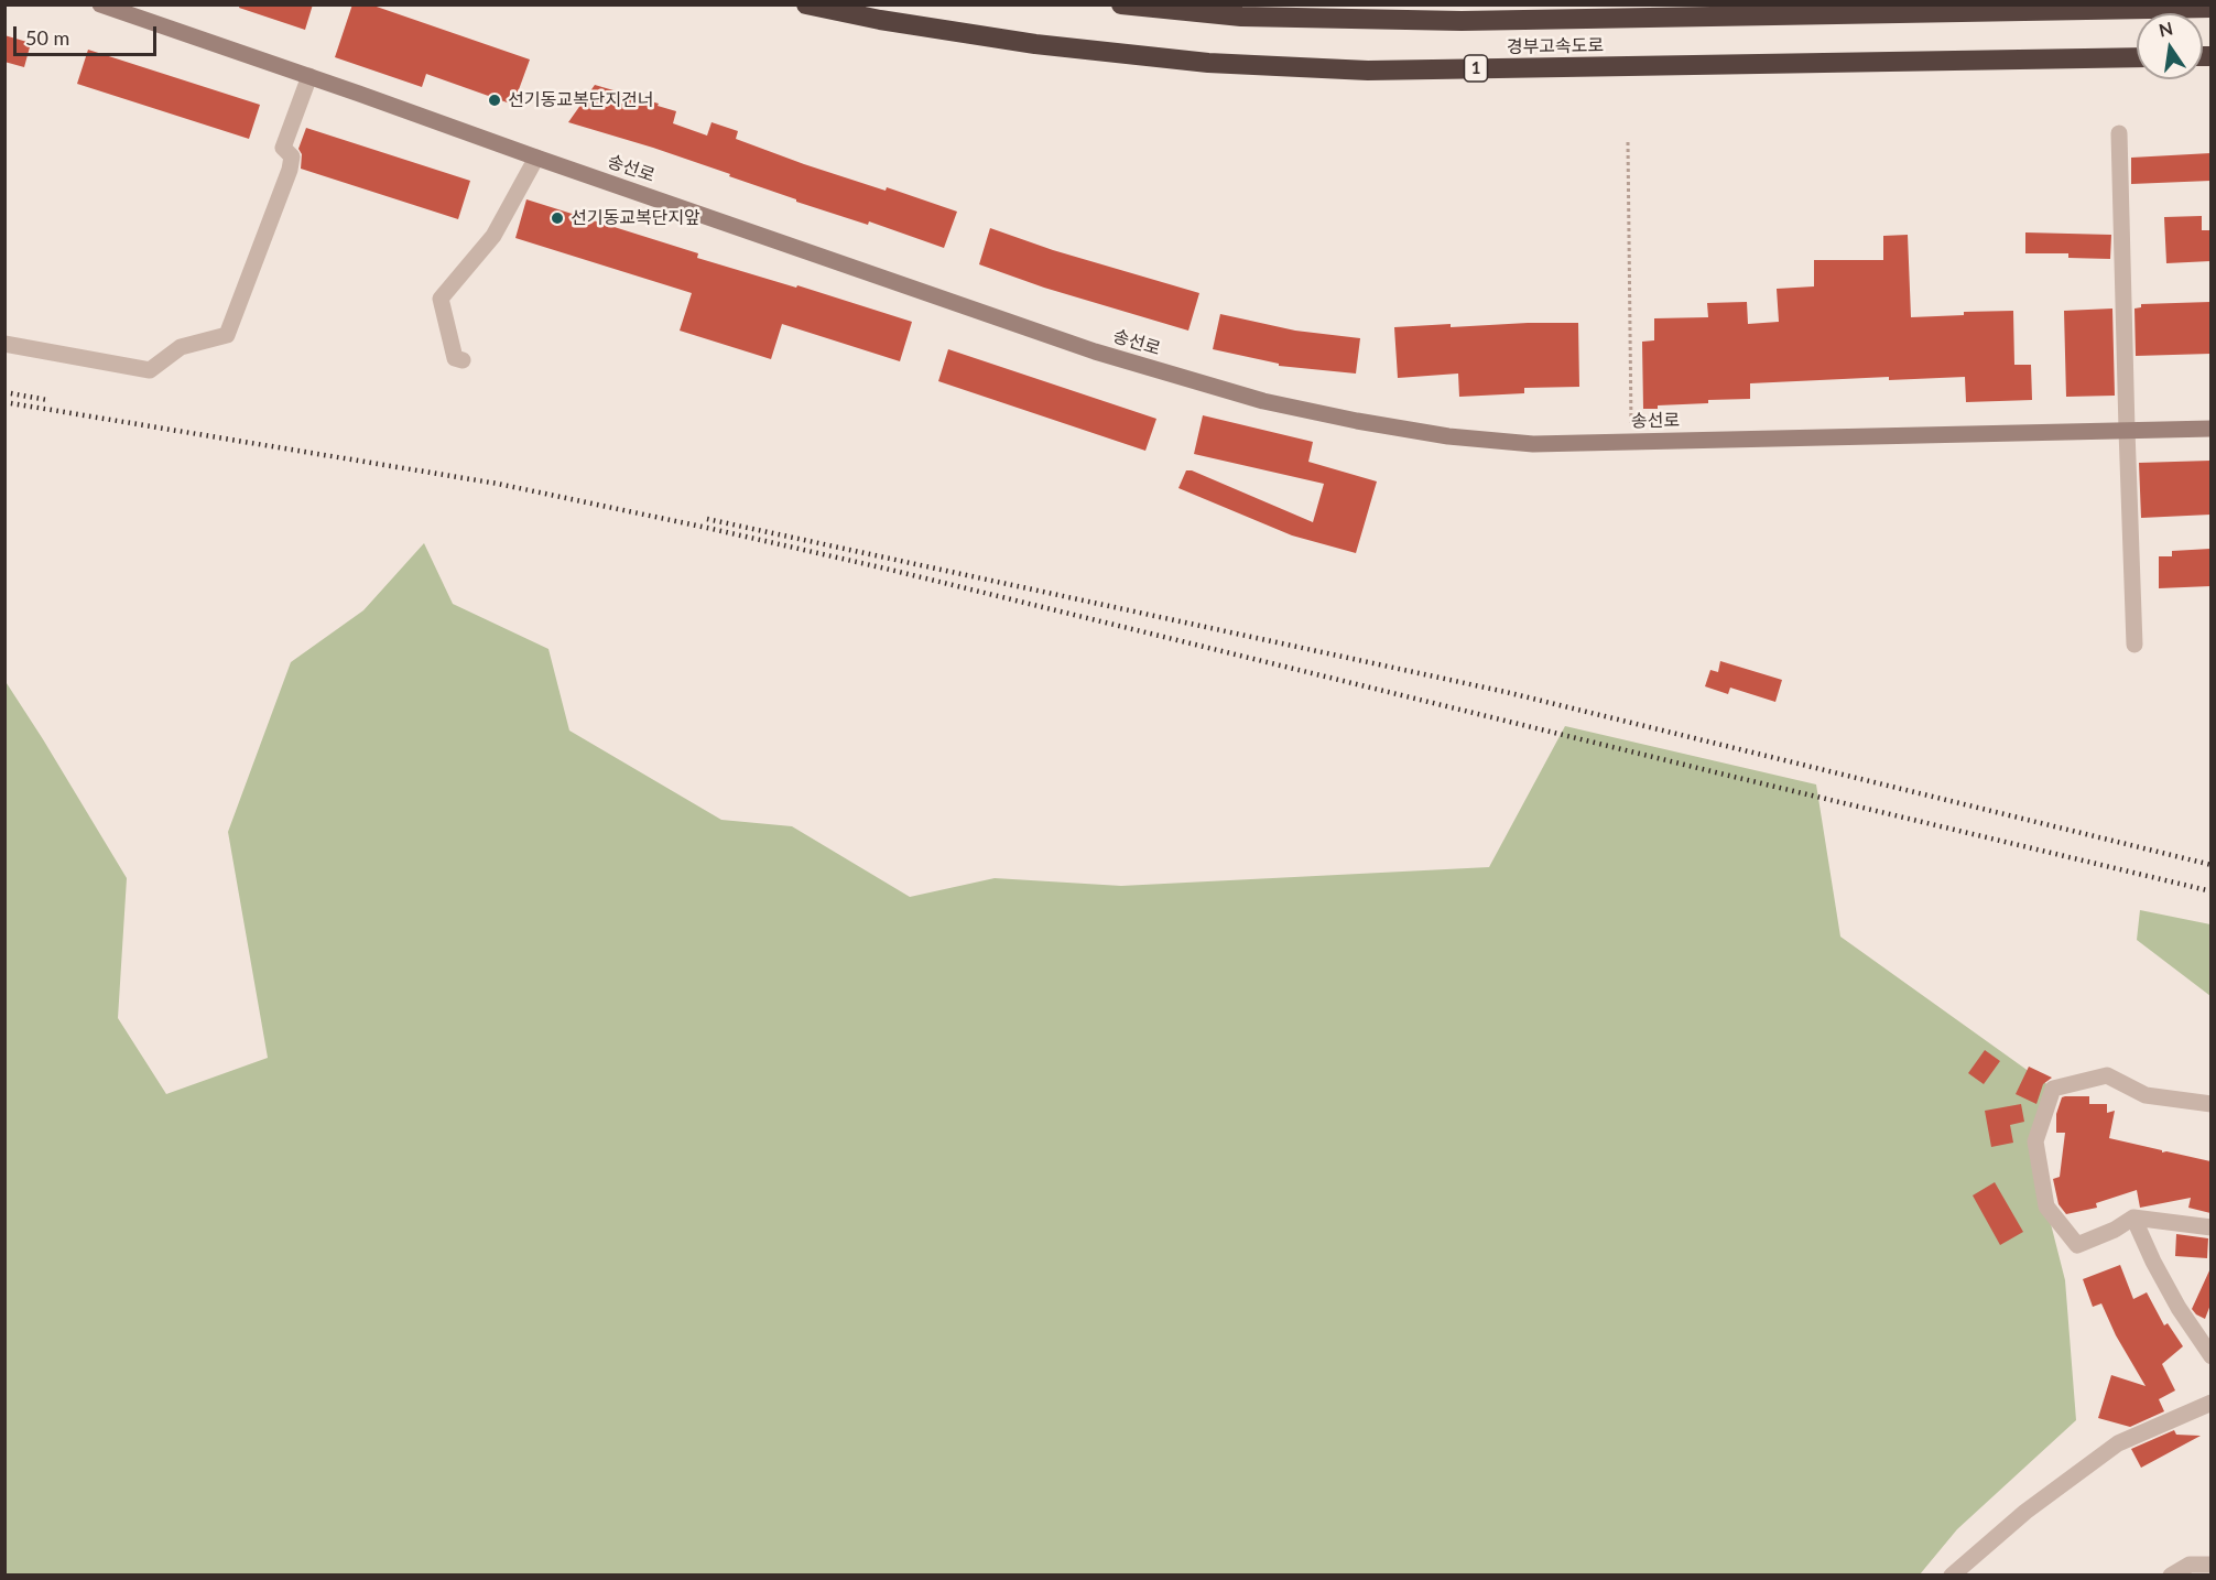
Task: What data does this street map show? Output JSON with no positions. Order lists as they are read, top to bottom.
{
  "streets": {
    "highway": ["경부고속도로", "1"],
    "main road": ["송선로"]
  },
  "places": ["선기동교복단지건너", "선기동교복단지앞"],
  "scale_bar": "50 m",
  "north": "top"
}
